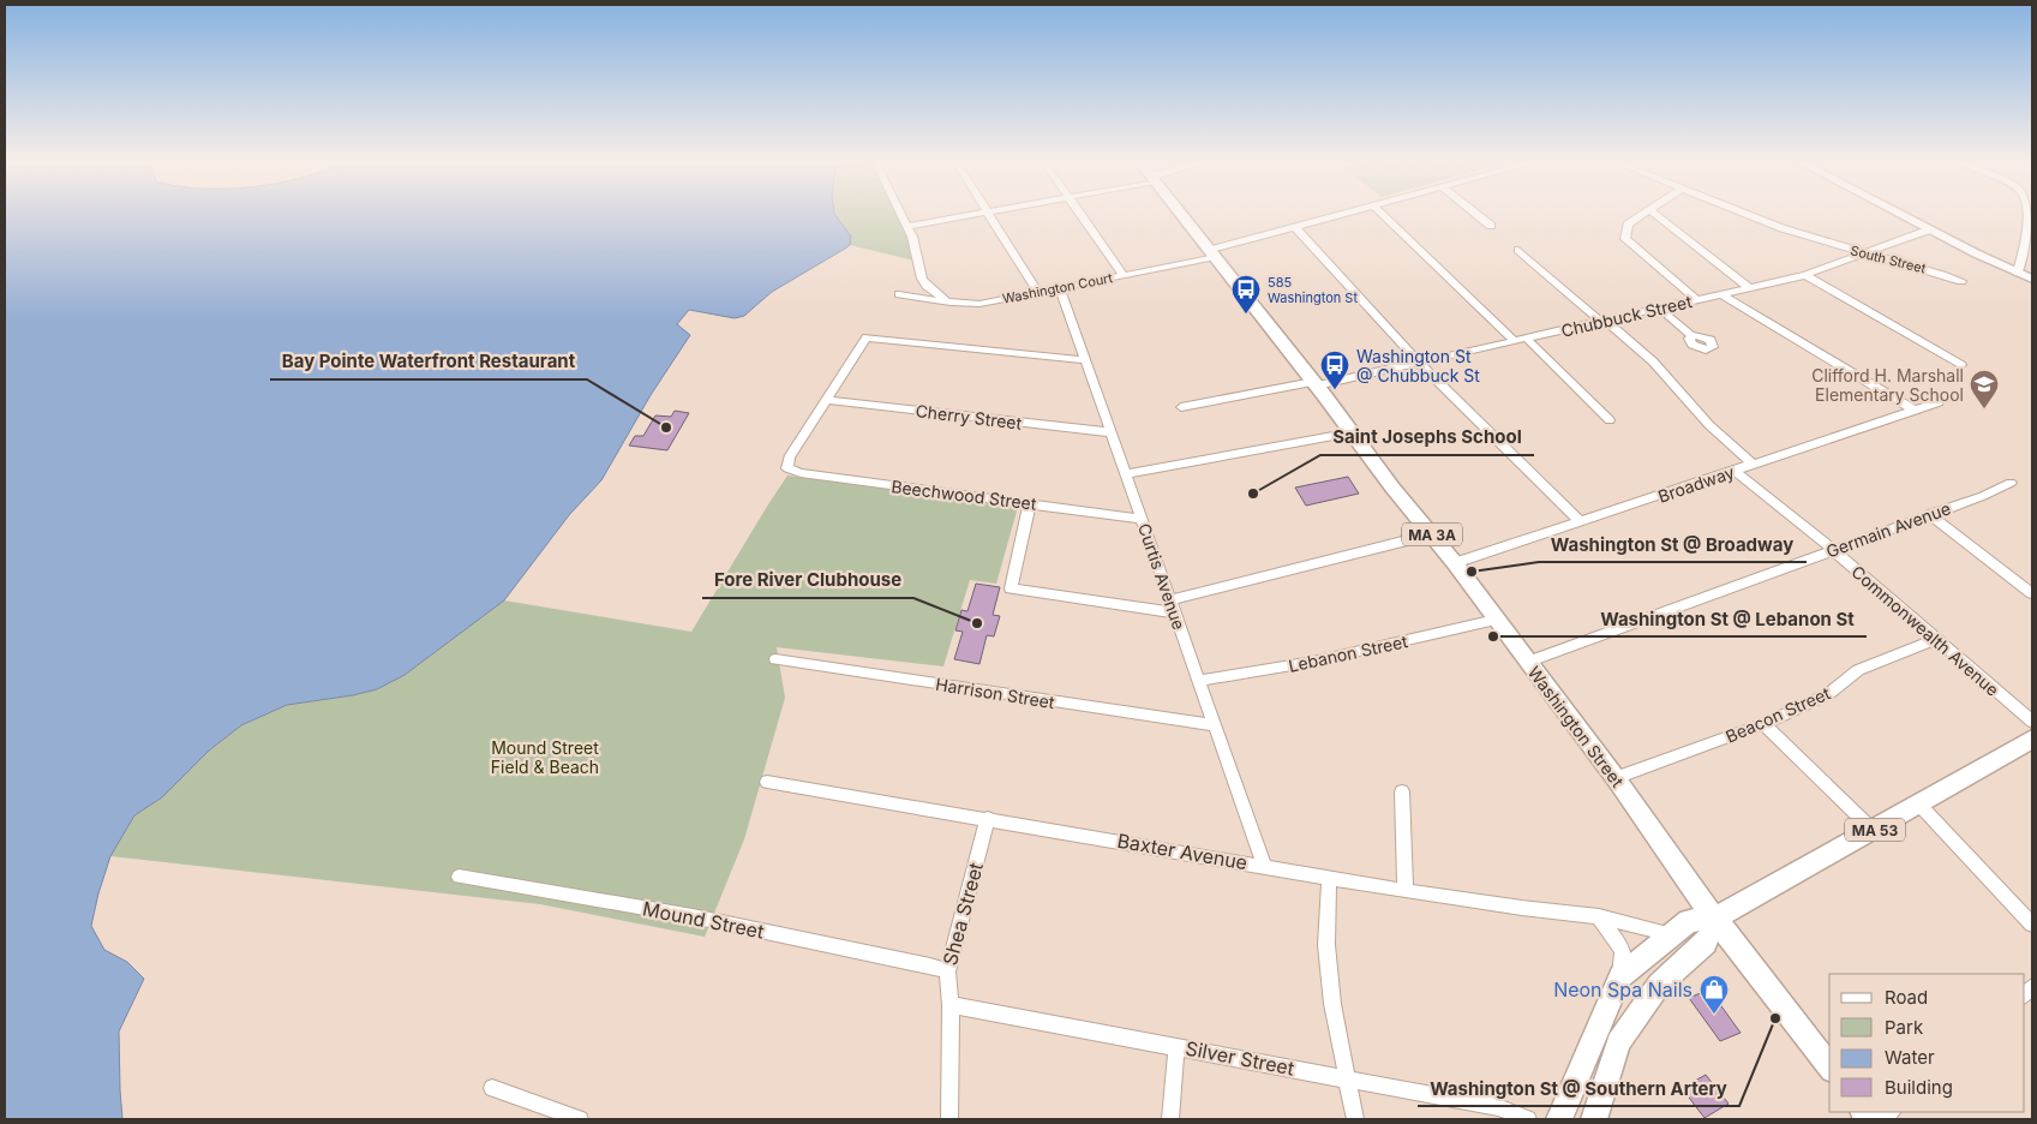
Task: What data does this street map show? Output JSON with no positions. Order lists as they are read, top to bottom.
{
  "streets": {
    "main road": ["MA 3A", "Washington Street", "MA 53"],
    "street": [
      "South Street",
      "Washington Court",
      "Chubbuck Street",
      "Cherry Street",
      "Broadway",
      "Beechwood Street",
      "Germain Avenue",
      "Curtis Avenue",
      "Commonwealth Avenue",
      "Lebanon Street",
      "Harrison Street",
      "Beacon Street",
      "Baxter Avenue",
      "Shea Street",
      "Mound Street",
      "Silver Street"
    ]
  },
  "crossings": [
    ["South Street", "Chubbuck Street"],
    ["Washington Court", "Curtis Avenue"],
    ["Washington Court", "Washington Street"],
    ["Chubbuck Street", "Washington Street"],
    ["Cherry Street", "Beechwood Street"],
    ["Cherry Street", "Curtis Avenue"],
    ["Broadway", "Commonwealth Avenue"],
    ["Broadway", "Washington Street"],
    ["Beechwood Street", "Curtis Avenue"],
    ["Germain Avenue", "Commonwealth Avenue"],
    ["Germain Avenue", "Washington Street"],
    ["Curtis Avenue", "Lebanon Street"],
    ["Curtis Avenue", "Harrison Street"],
    ["Curtis Avenue", "Baxter Avenue"],
    ["Commonwealth Avenue", "Beacon Street"],
    ["Lebanon Street", "Washington Street"],
    ["Beacon Street", "Washington Street"],
    ["Washington Street", "MA 53"],
    ["Baxter Avenue", "Shea Street"],
    ["Shea Street", "Mound Street"],
    ["Shea Street", "Silver Street"]
  ],
  "parks": ["Mound Street Field & Beach"],
  "places": {
    "bus stop": ["585 Washington St", "Washington St @ Chubbuck St"],
    "school or university": ["Clifford H. Marshall Elementary School"],
    "other": [
      "Bay Pointe Waterfront Restaurant",
      "Saint Josephs School",
      "Washington St @ Broadway",
      "Fore River Clubhouse",
      "Washington St @ Lebanon St",
      "Washington St @ Southern Artery"
    ],
    "shop": ["Neon Spa Nails"]
  },
  "legend": [
    "Road",
    "Park",
    "Water",
    "Building"
  ]
}
